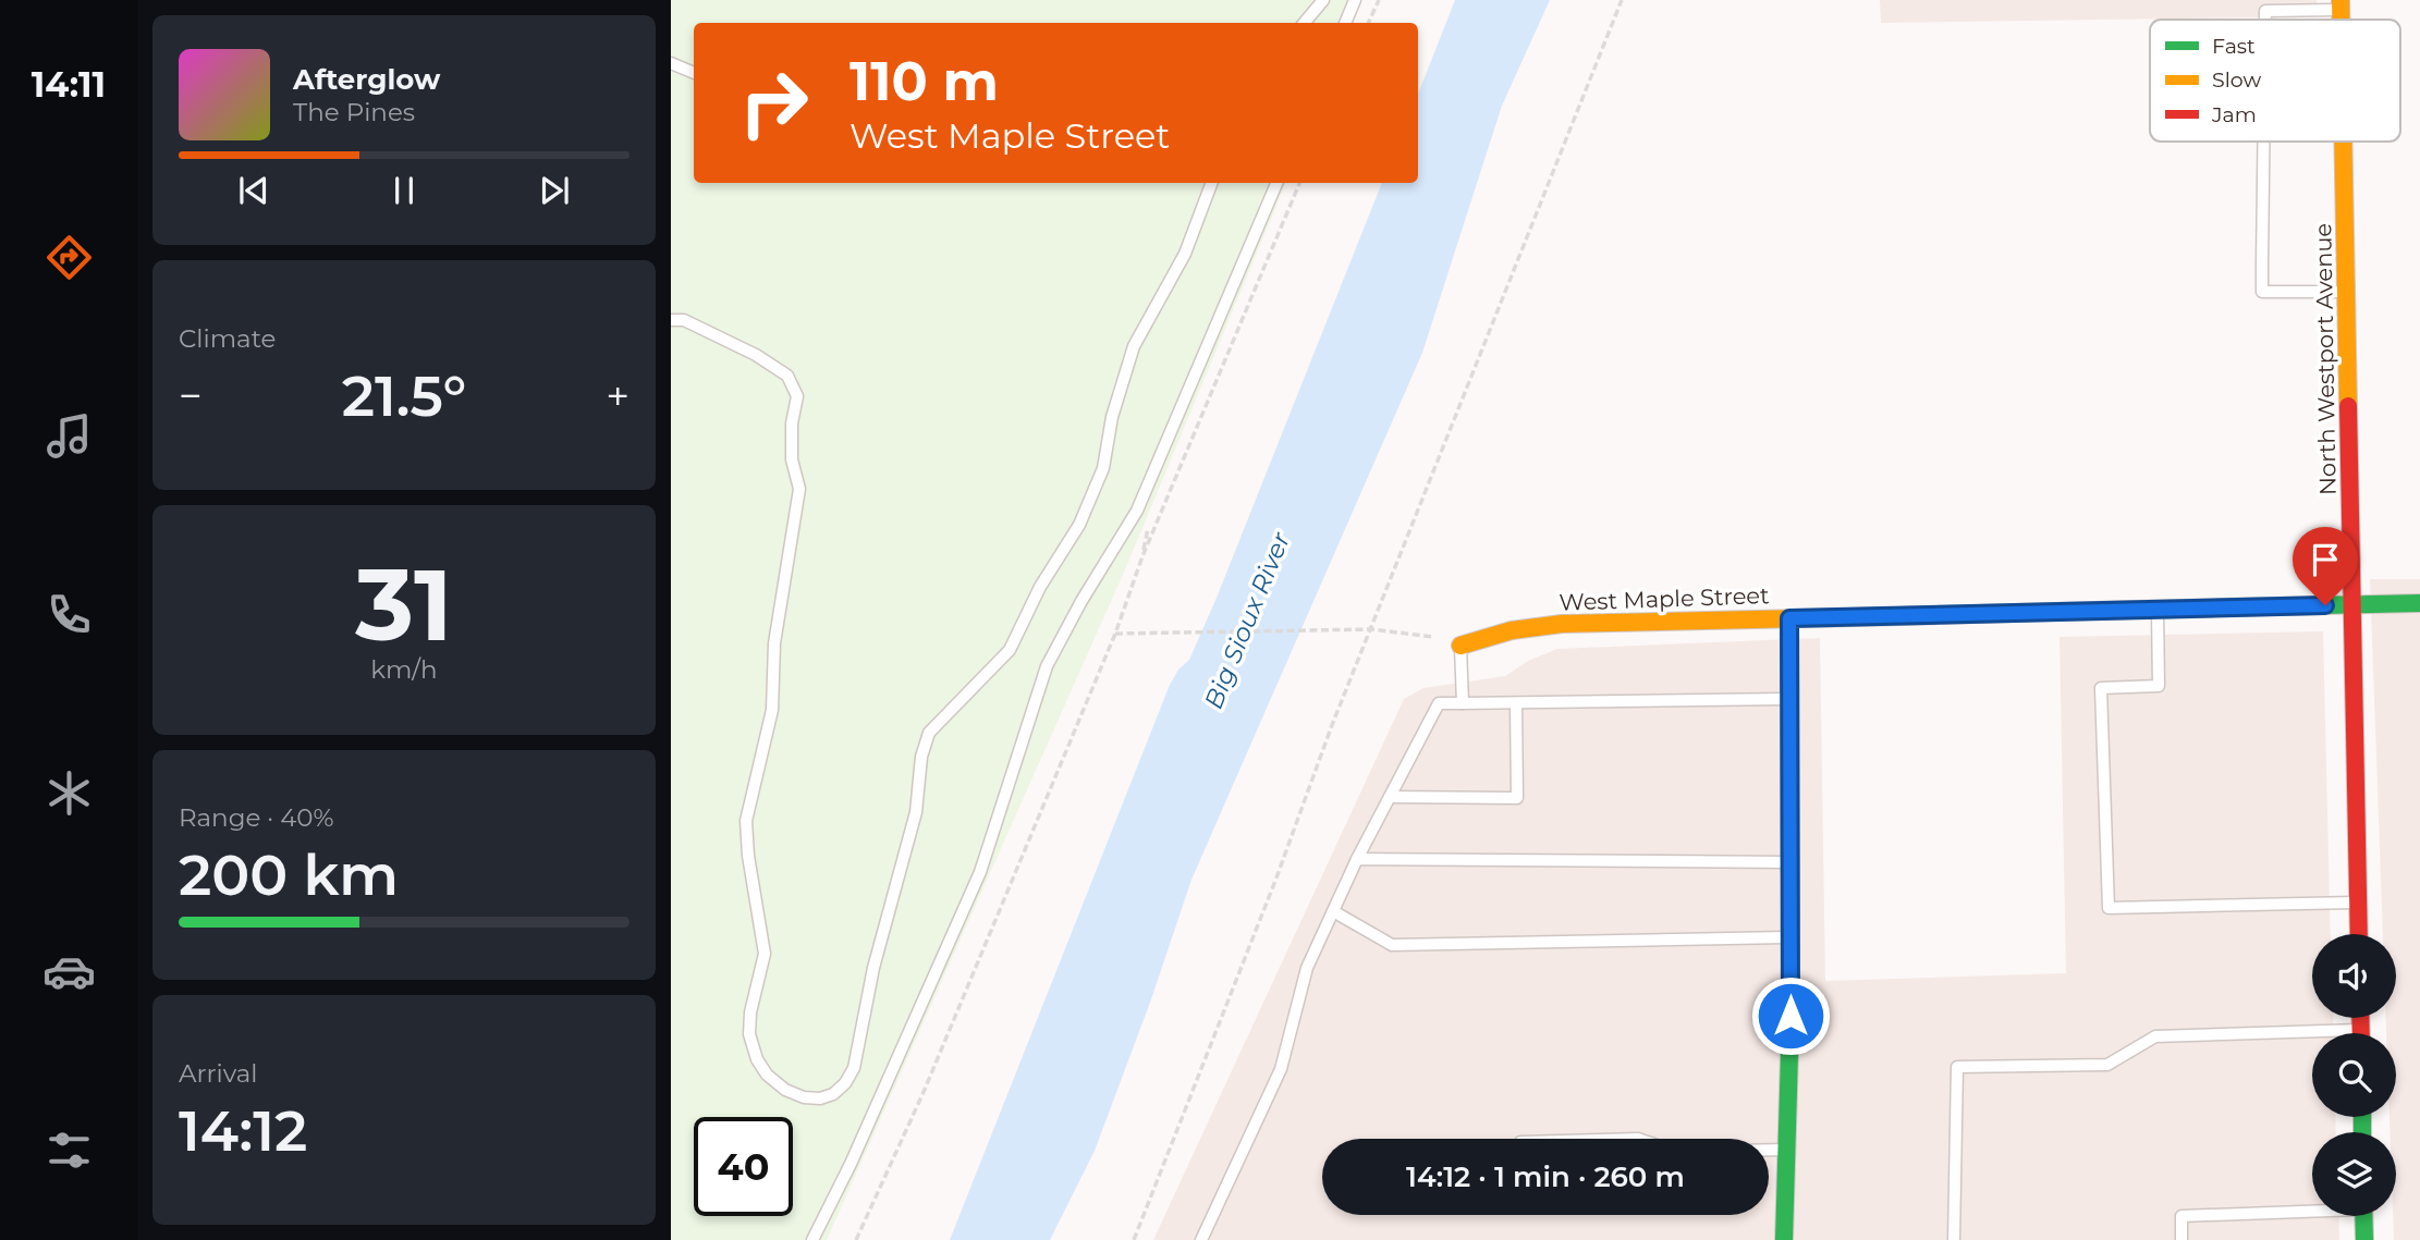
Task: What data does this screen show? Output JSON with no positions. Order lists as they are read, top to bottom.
{
  "streets": {
    "street": ["North Westport Avenue", "West Maple Street"]
  },
  "crossings": [
    ["North Westport Avenue", "West Maple Street"]
  ],
  "water": ["Big Sioux River"],
  "legend": ["Fast", "Slow", "Jam"],
  "page": {
    "tabs": "14:11",
    "turn": ["110 m", "West Maple Street"],
    "song": ["Afterglow", "The Pines"],
    "tile": [
      "Climate",
      ["31", "km/h"],
      ["Range · 40%", "200 km"],
      ["Arrival", "14:12"]
    ],
    "heat": ["−", "21.5°", "+"],
    "limit": "40",
    "trip": "14:12 · 1 min · 260 m"
  }
}
